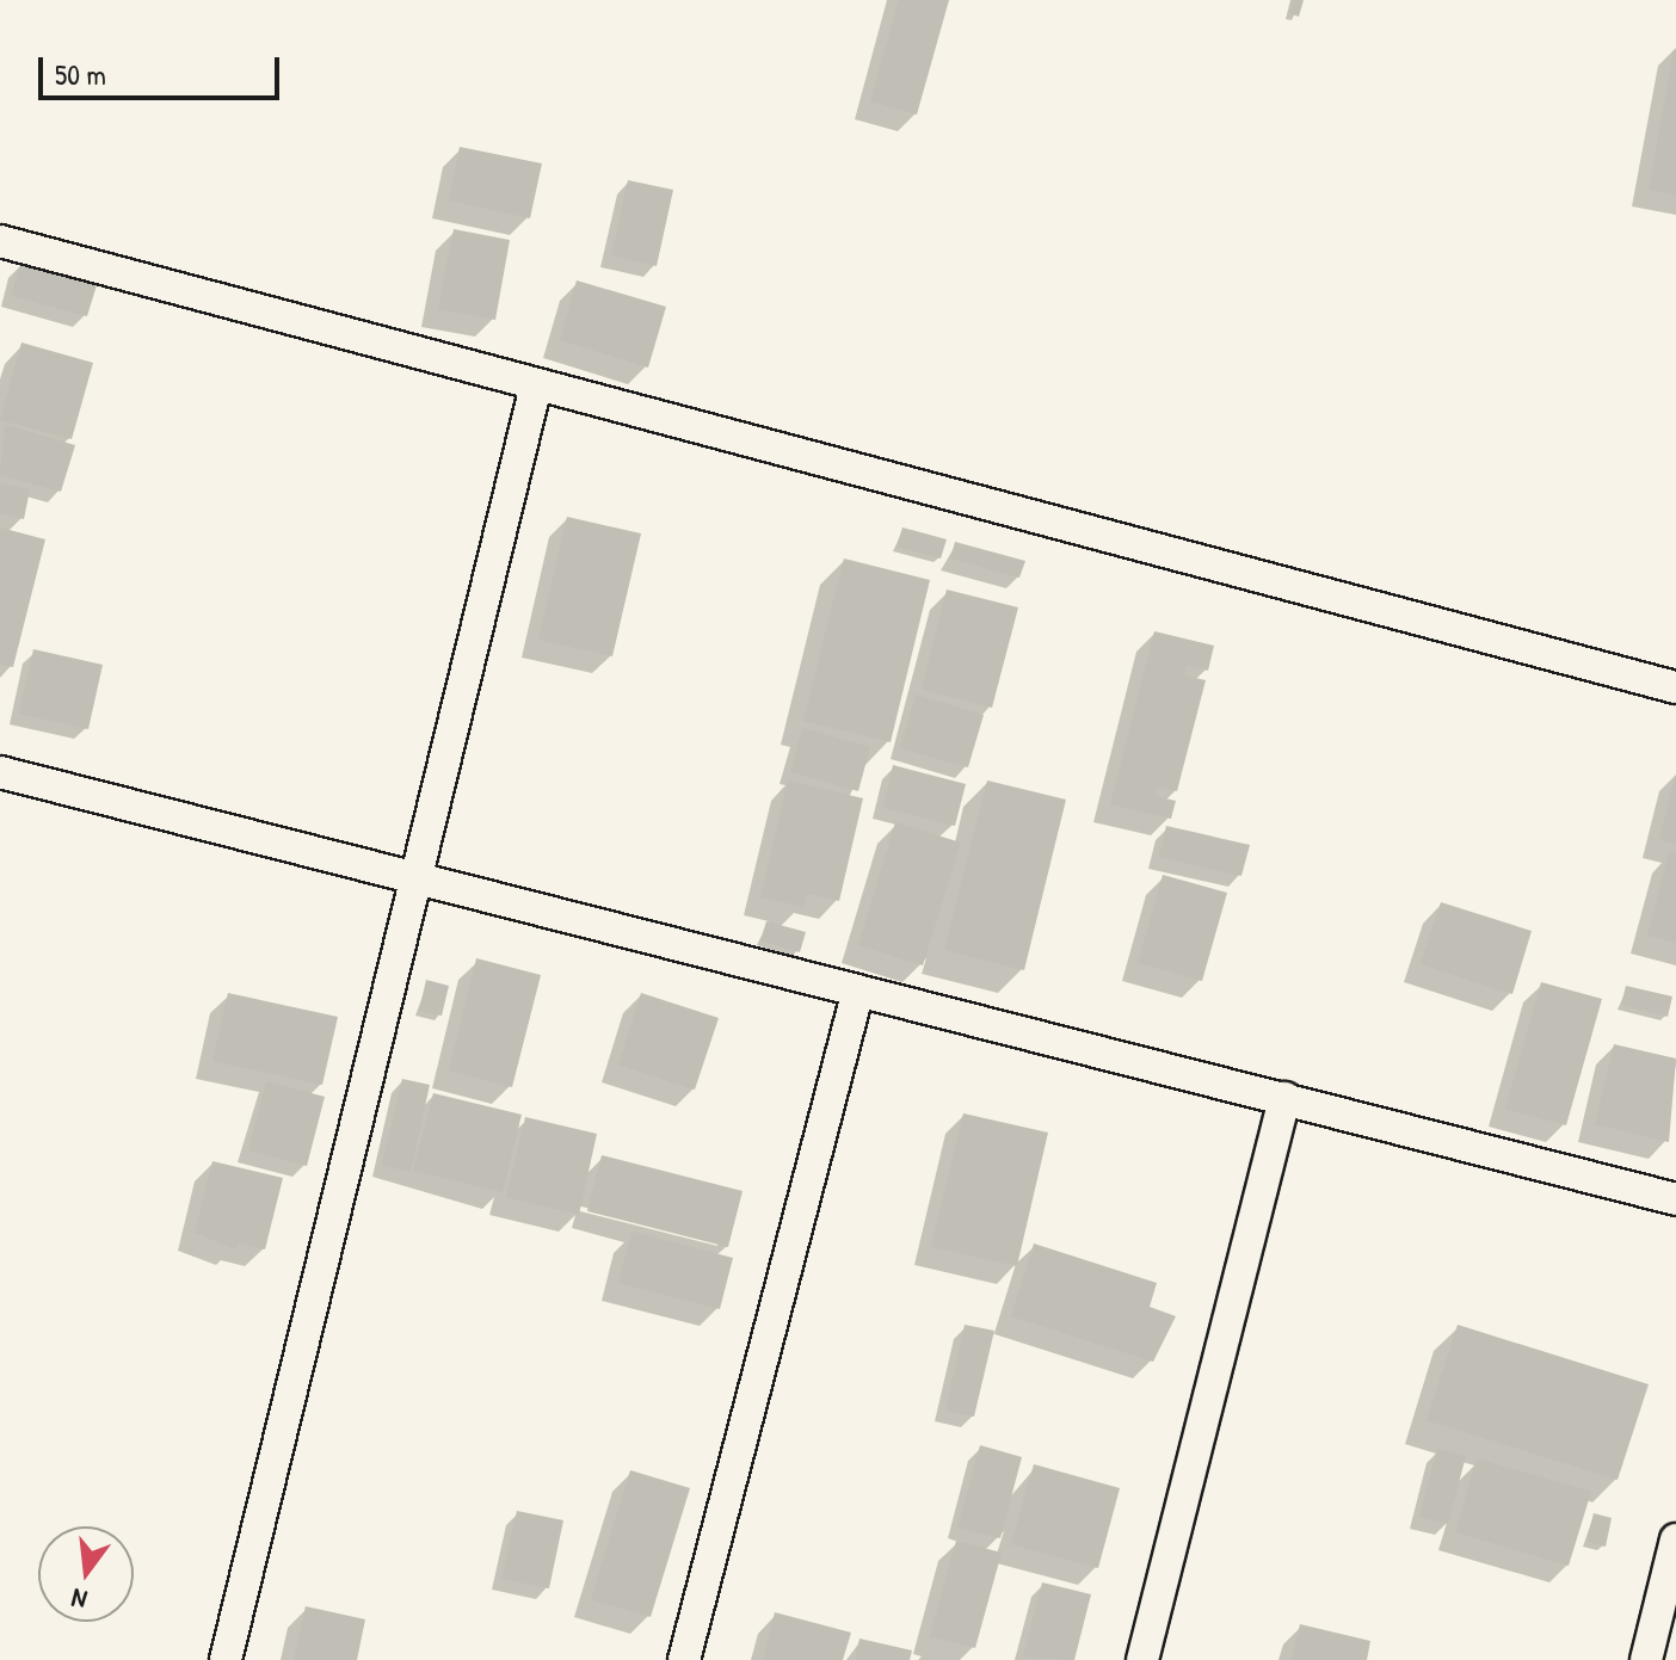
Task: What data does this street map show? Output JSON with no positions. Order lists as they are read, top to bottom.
{
  "scale_bar": "50 m",
  "north": "bottom"
}
